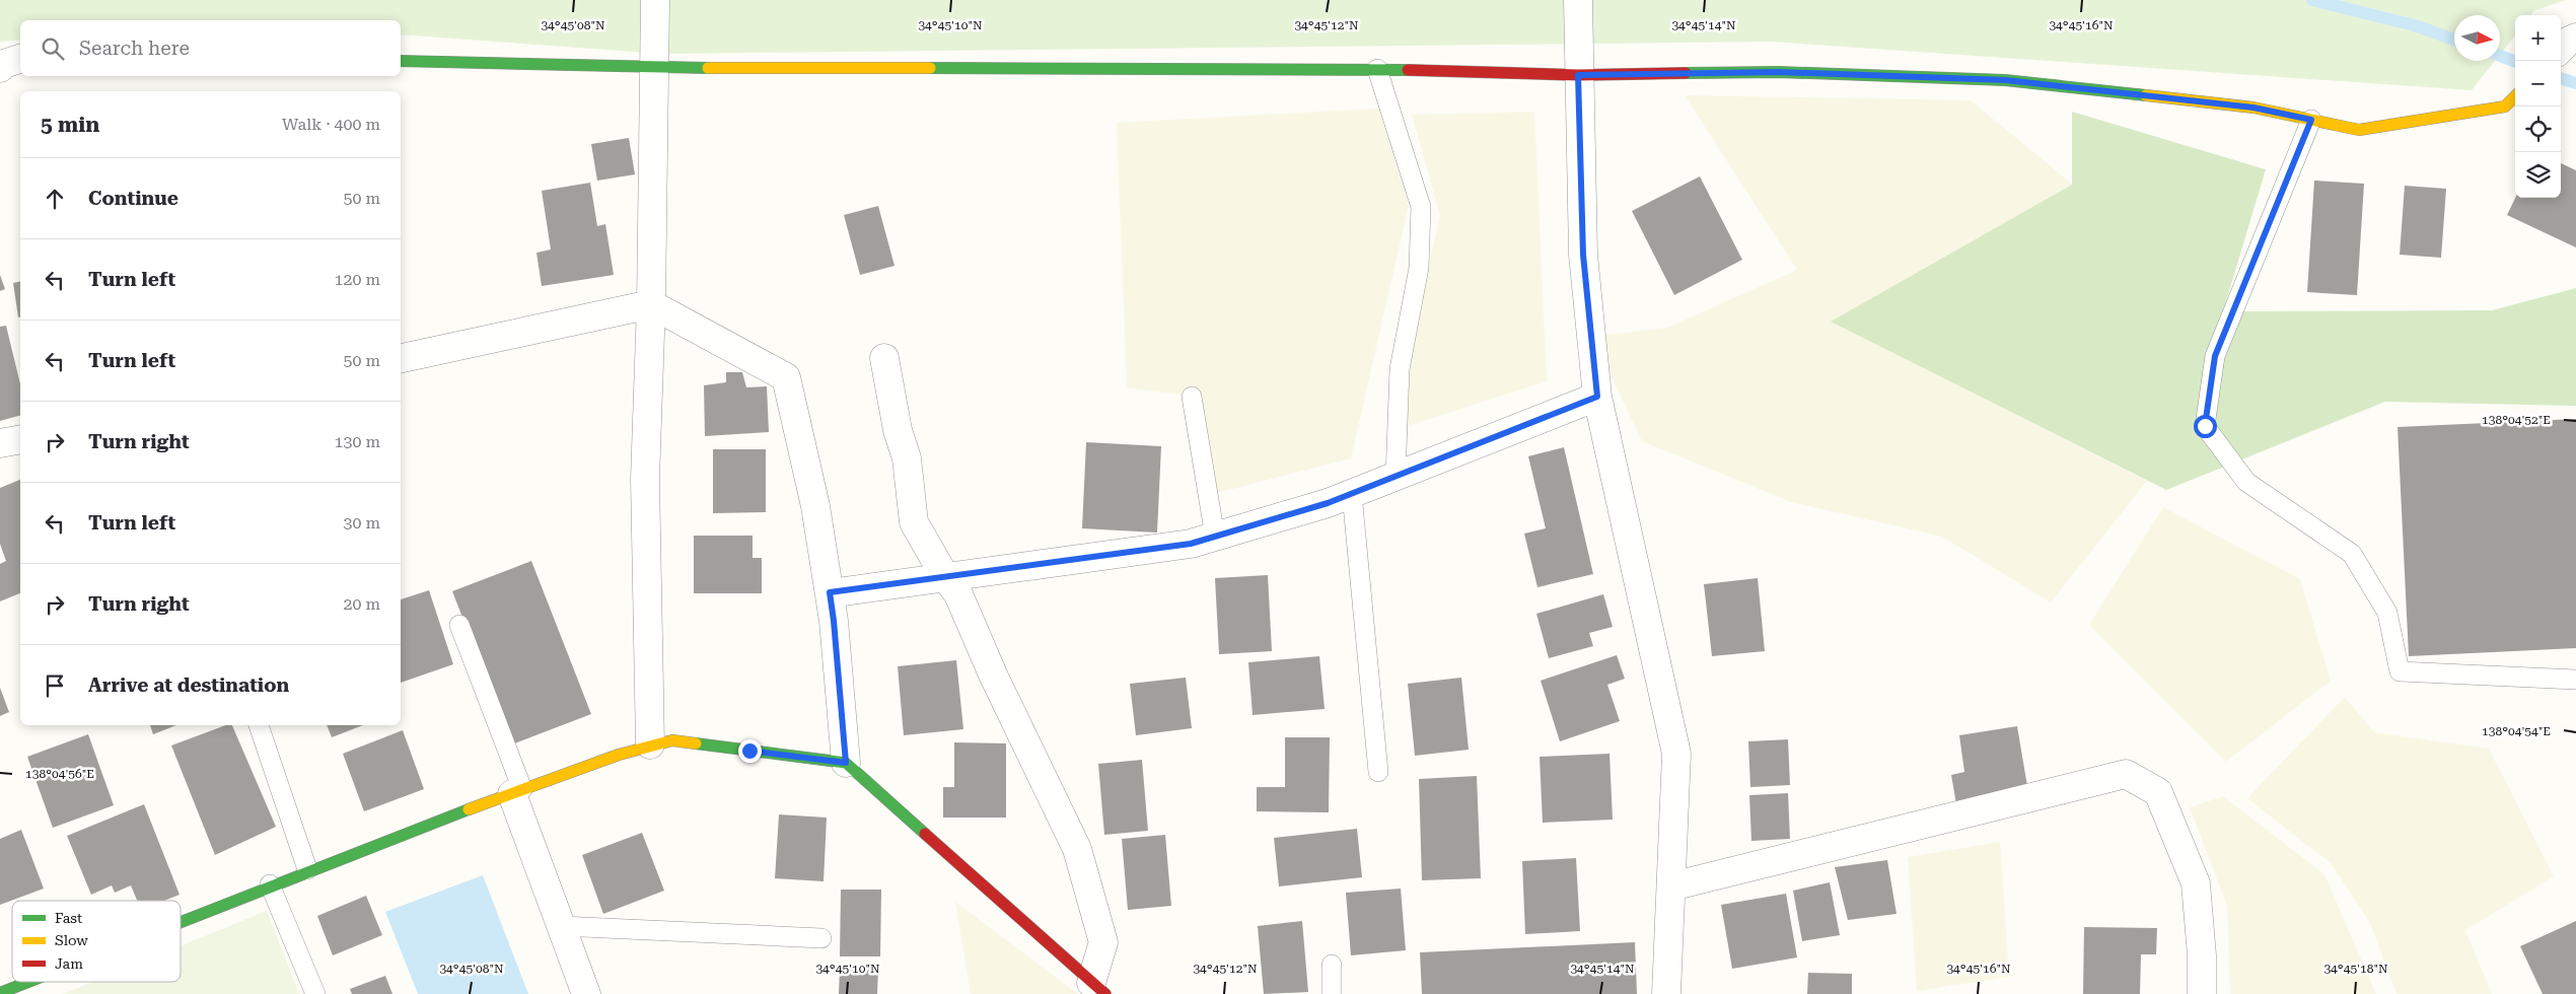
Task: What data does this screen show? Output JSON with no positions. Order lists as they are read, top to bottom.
{
  "legend": ["Fast", "Slow", "Jam"],
  "north": "right",
  "page": {
    "map_buttons": ["+", "−"],
    "search": "Search here",
    "heading": ["5 min", "Walk · 400 m"],
    "list": [
      ["Continue", "50 m"],
      ["Turn left", "120 m"],
      ["Turn left", "50 m"],
      ["Turn right", "130 m"],
      ["Turn left", "30 m"],
      ["Turn right", "20 m"],
      "Arrive at destination"
    ]
  },
  "coordinates": [
    "34°45'08\"N",
    "34°45'10\"N",
    "34°45'12\"N",
    "34°45'14\"N",
    "34°45'16\"N",
    "138°04'52\"E",
    "138°04'54\"E",
    "138°04'56\"E",
    "34°45'18\"N"
  ]
}
